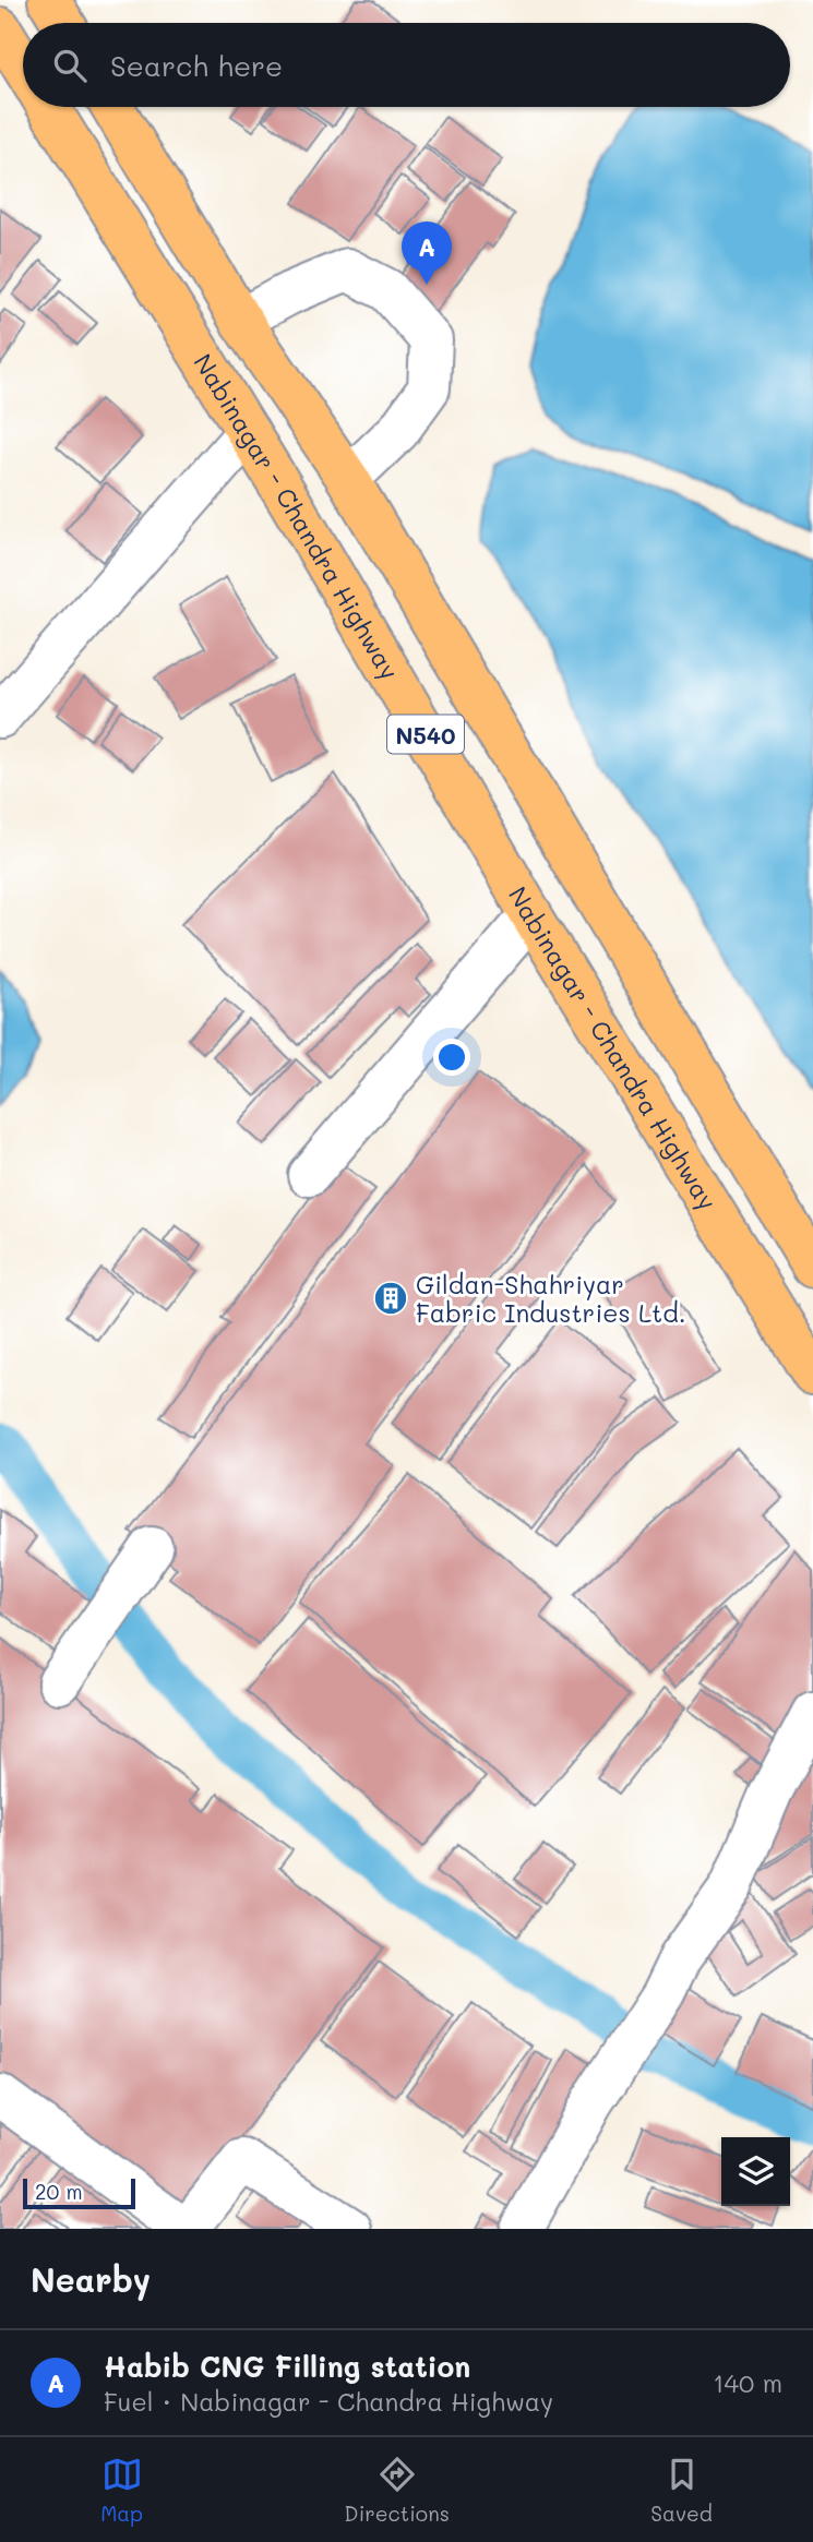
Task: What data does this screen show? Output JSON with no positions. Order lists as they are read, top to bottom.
{
  "streets": {
    "highway": ["Nabinagar - Chandra Highway", "N540"]
  },
  "places": {
    "building": ["Gildan-Shahriyar Fabric Industries Ltd."]
  },
  "scale_bar": "20 m",
  "page": {
    "search": "Search here",
    "pins": "A",
    "scale": "20 m",
    "heading": "Nearby",
    "list": [
      {
        "mark": "A",
        "name": "Habib CNG Filling station",
        "note": "Fuel · Nabinagar - Chandra Highway",
        "value": "140 m"
      }
    ],
    "nav": ["Map", "Directions", "Saved"]
  }
}
